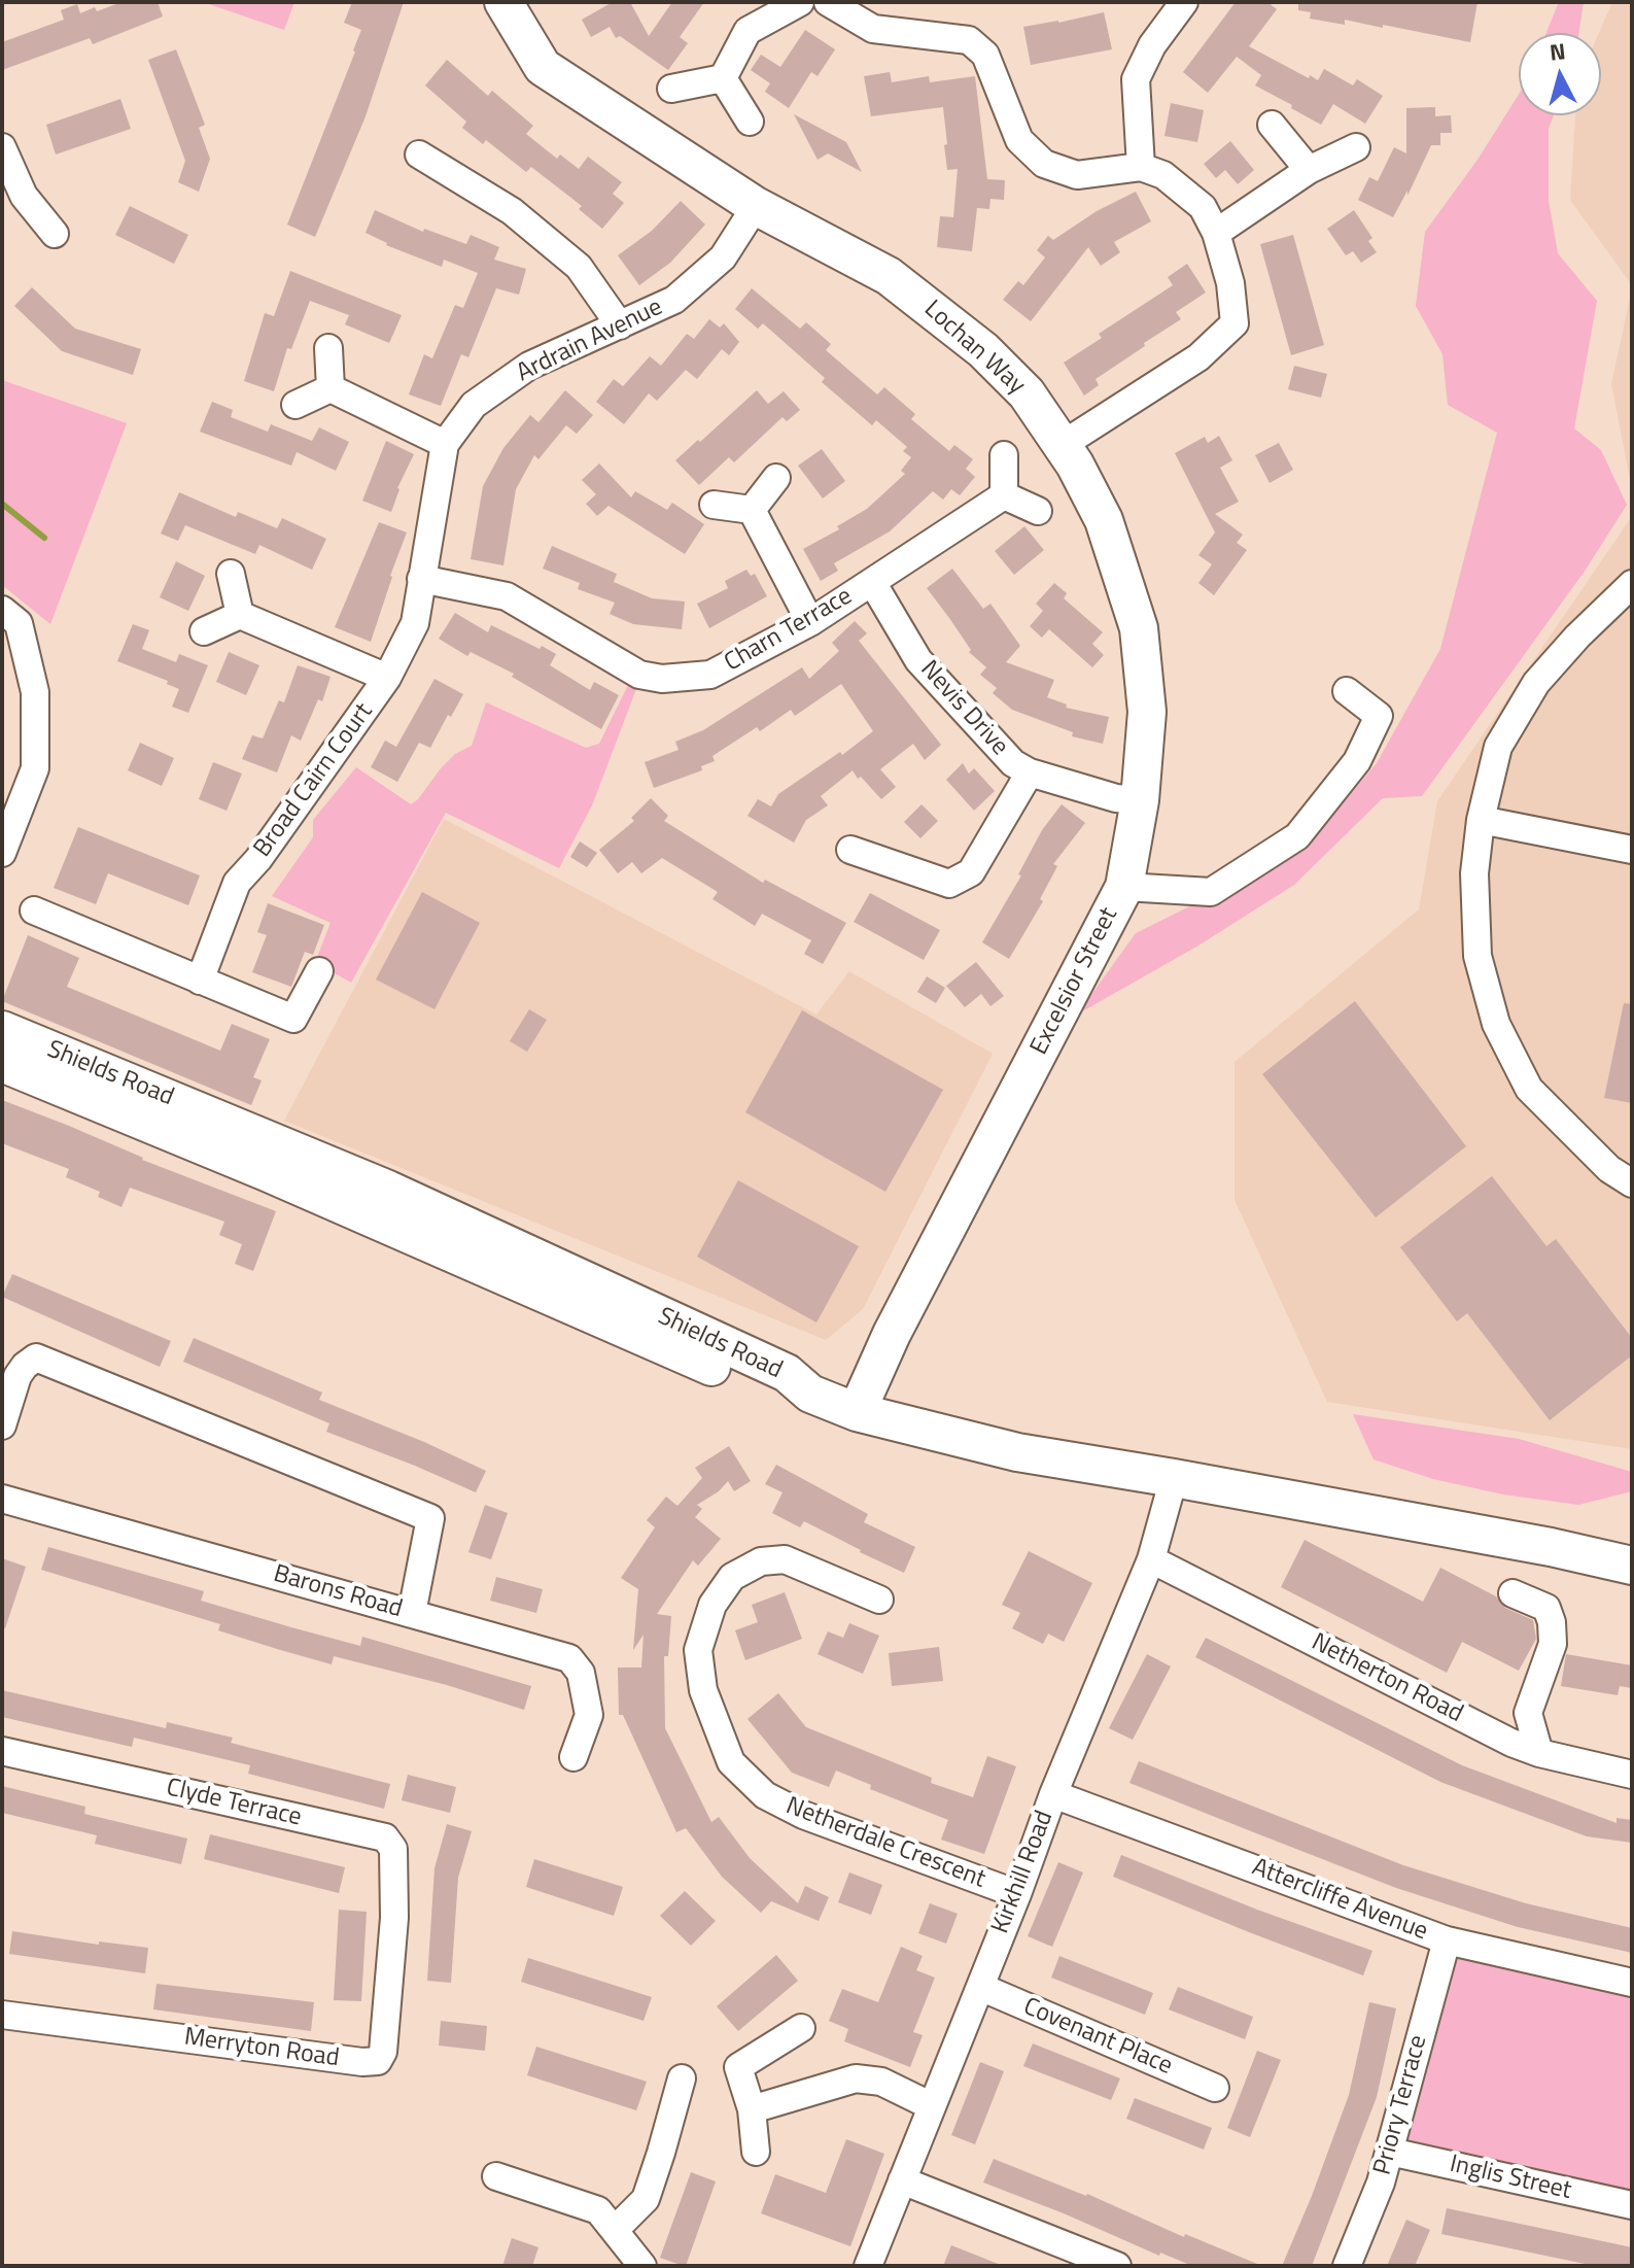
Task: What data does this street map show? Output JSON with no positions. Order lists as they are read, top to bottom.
{
  "streets": {
    "main road": ["Lochan Way", "Excelsior Street", "Shields Road"],
    "street": [
      "Ardrain Avenue",
      "Charn Terrace",
      "Nevis Drive",
      "Broad Cairn Court",
      "Barons Road",
      "Netherton Road",
      "Clyde Terrace",
      "Netherdale Crescent",
      "Kirkhill Road",
      "Attercliffe Avenue",
      "Covenant Place",
      "Merryton Road",
      "Priory Terrace",
      "Inglis Street"
    ]
  },
  "crossings": [
    ["Ardrain Avenue", "Lochan Way"],
    ["Ardrain Avenue", "Charn Terrace"],
    ["Ardrain Avenue", "Broad Cairn Court"],
    ["Lochan Way", "Nevis Drive"],
    ["Lochan Way", "Excelsior Street"],
    ["Charn Terrace", "Nevis Drive"],
    ["Charn Terrace", "Broad Cairn Court"],
    ["Netherton Road", "Kirkhill Road"],
    ["Clyde Terrace", "Merryton Road"],
    ["Netherdale Crescent", "Kirkhill Road"],
    ["Kirkhill Road", "Attercliffe Avenue"],
    ["Kirkhill Road", "Covenant Place"],
    ["Attercliffe Avenue", "Priory Terrace"],
    ["Priory Terrace", "Inglis Street"]
  ],
  "north": "top"
}
